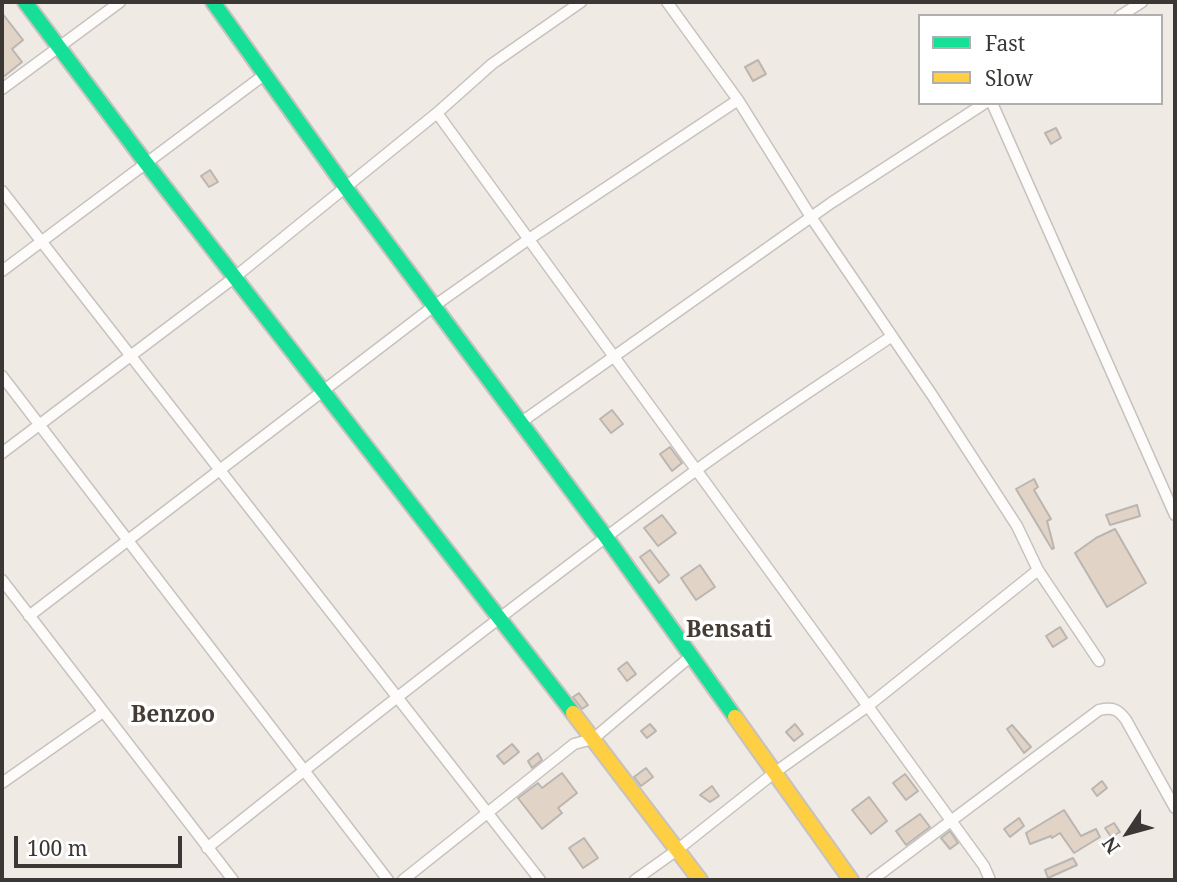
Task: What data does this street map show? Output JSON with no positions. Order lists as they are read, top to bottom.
{
  "districts": ["Bensati", "Benzoo"],
  "legend": ["Fast", "Slow"],
  "scale_bar": "100 m",
  "north": "bottom left"
}
